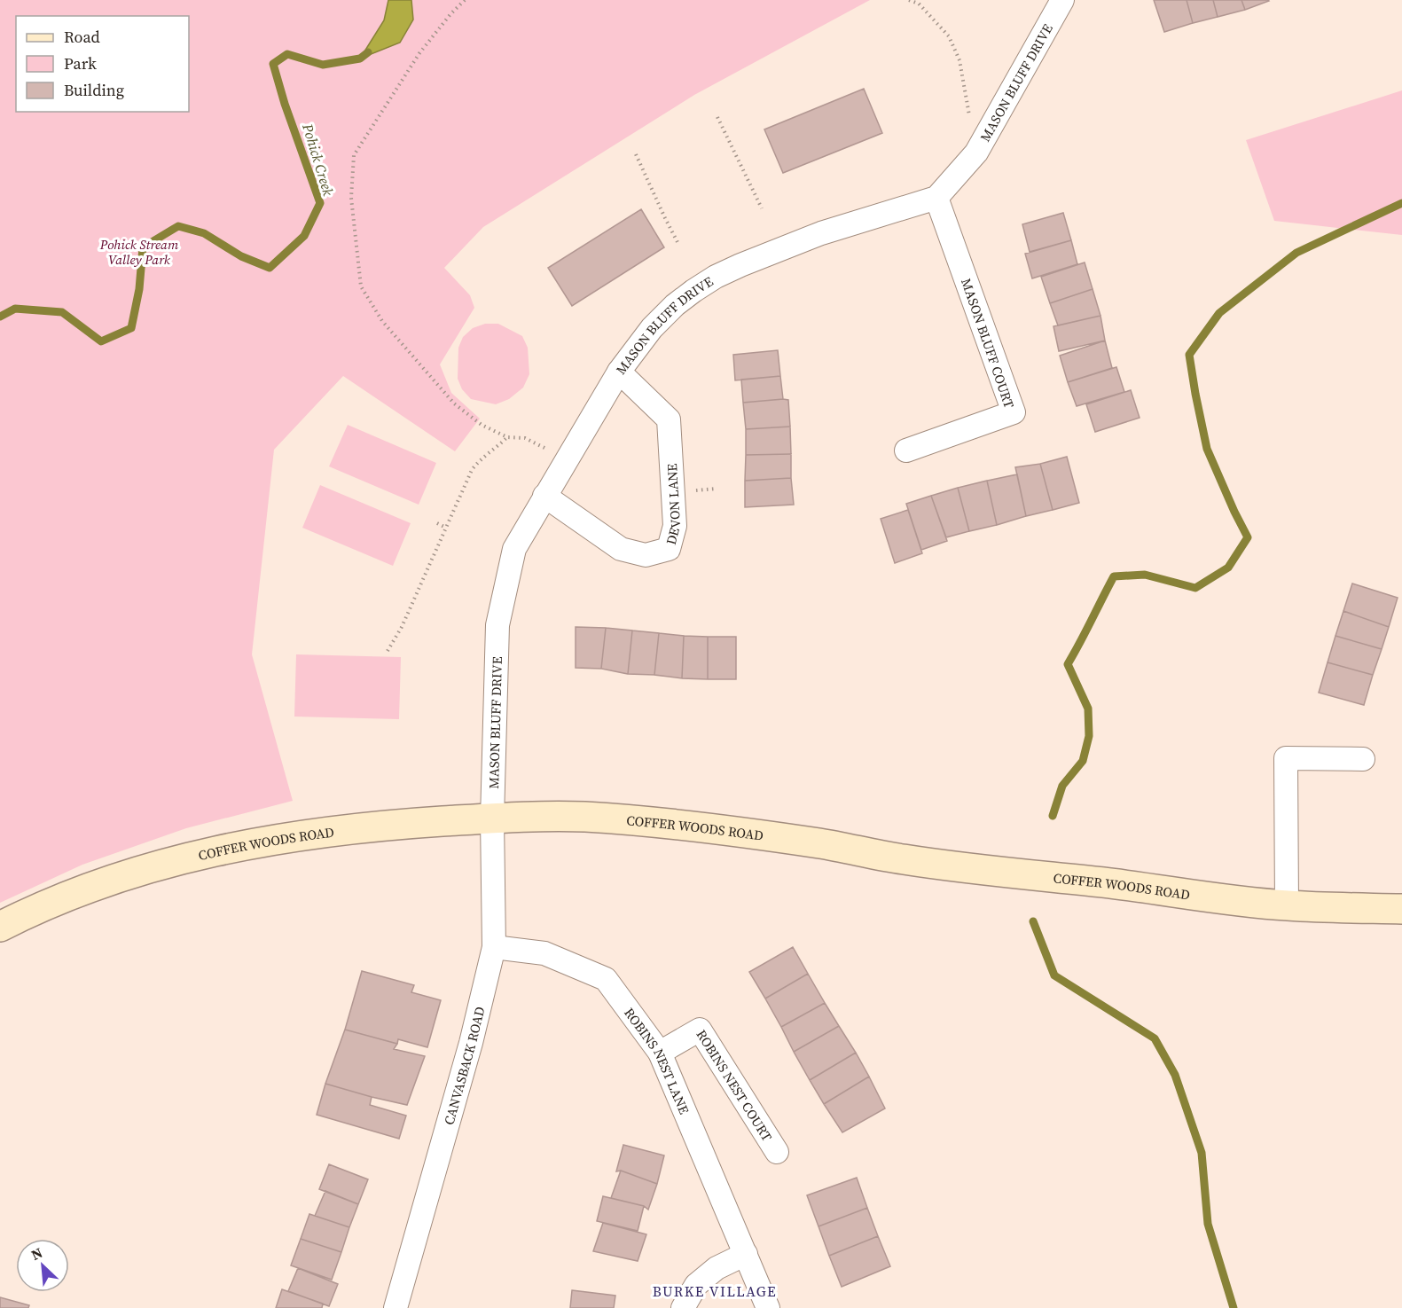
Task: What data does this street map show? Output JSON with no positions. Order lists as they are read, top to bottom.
{
  "streets": {
    "street": [
      "MASON BLUFF DRIVE",
      "MASON BLUFF COURT",
      "DEVON LANE",
      "COFFER WOODS ROAD",
      "ROBINS NEST LANE",
      "CANVASBACK ROAD",
      "ROBINS NEST COURT"
    ]
  },
  "crossings": [
    ["MASON BLUFF DRIVE", "MASON BLUFF COURT"],
    ["MASON BLUFF DRIVE", "DEVON LANE"],
    ["MASON BLUFF DRIVE", "COFFER WOODS ROAD"],
    ["MASON BLUFF DRIVE", "CANVASBACK ROAD"],
    ["COFFER WOODS ROAD", "CANVASBACK ROAD"],
    ["ROBINS NEST LANE", "CANVASBACK ROAD"],
    ["ROBINS NEST LANE", "ROBINS NEST COURT"]
  ],
  "districts": ["BURKE VILLAGE"],
  "water": ["Pohick Creek"],
  "parks": ["Pohick Stream Valley Park"],
  "legend": ["Road", "Park", "Building"],
  "north": "top left"
}
